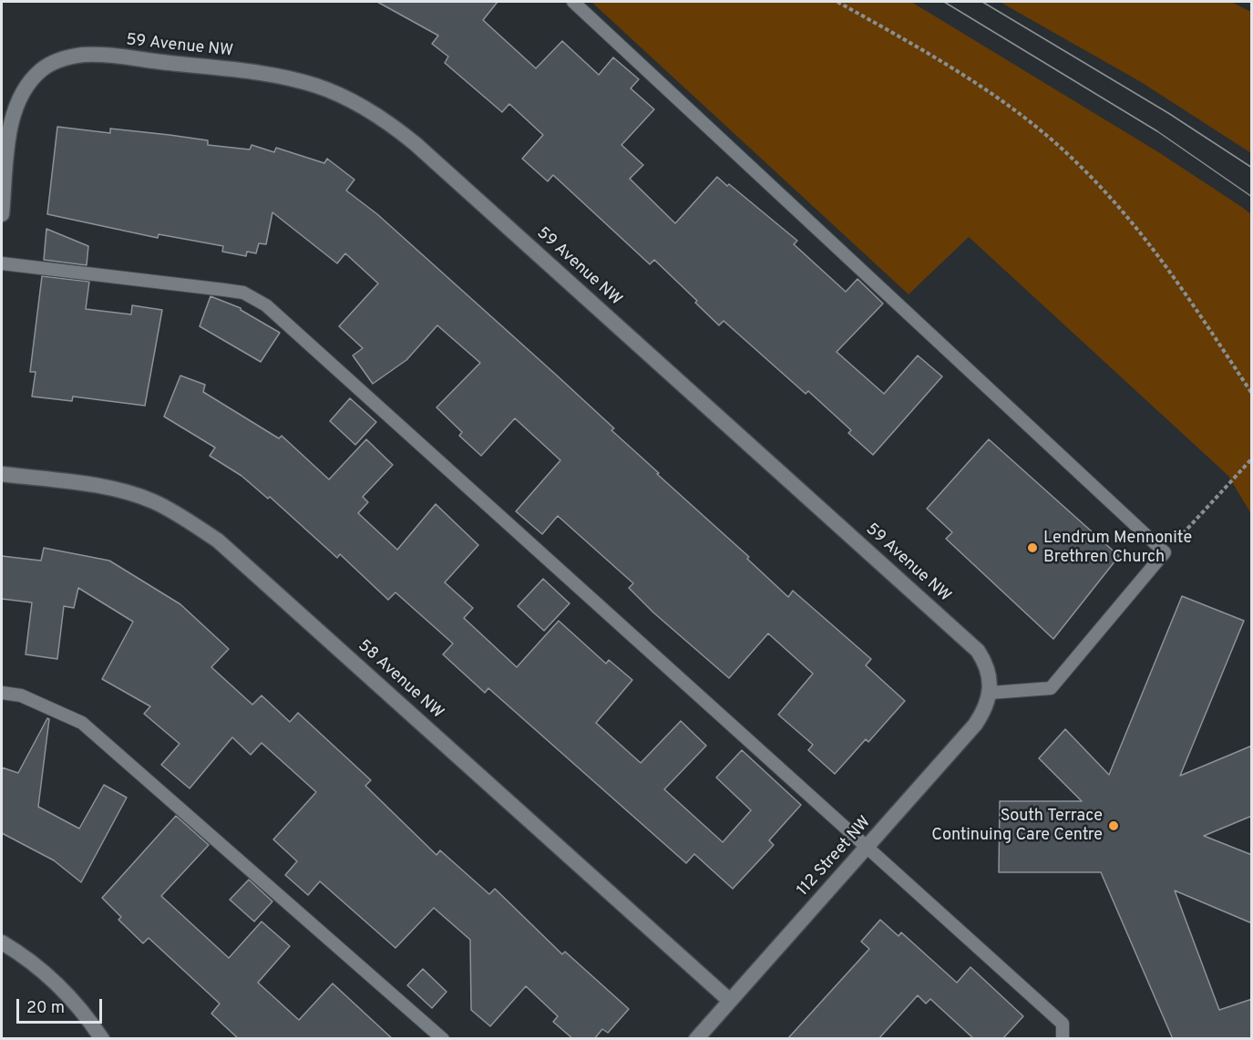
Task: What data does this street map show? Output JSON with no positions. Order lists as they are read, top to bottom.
{
  "streets": {
    "street": ["59 Avenue NW", "58 Avenue NW", "112 Street NW"]
  },
  "crossings": [
    ["59 Avenue NW", "112 Street NW"],
    ["58 Avenue NW", "112 Street NW"]
  ],
  "places": ["Lendrum Mennonite Brethren Church", "South Terrace Continuing Care Centre"],
  "scale_bar": "20 m"
}
